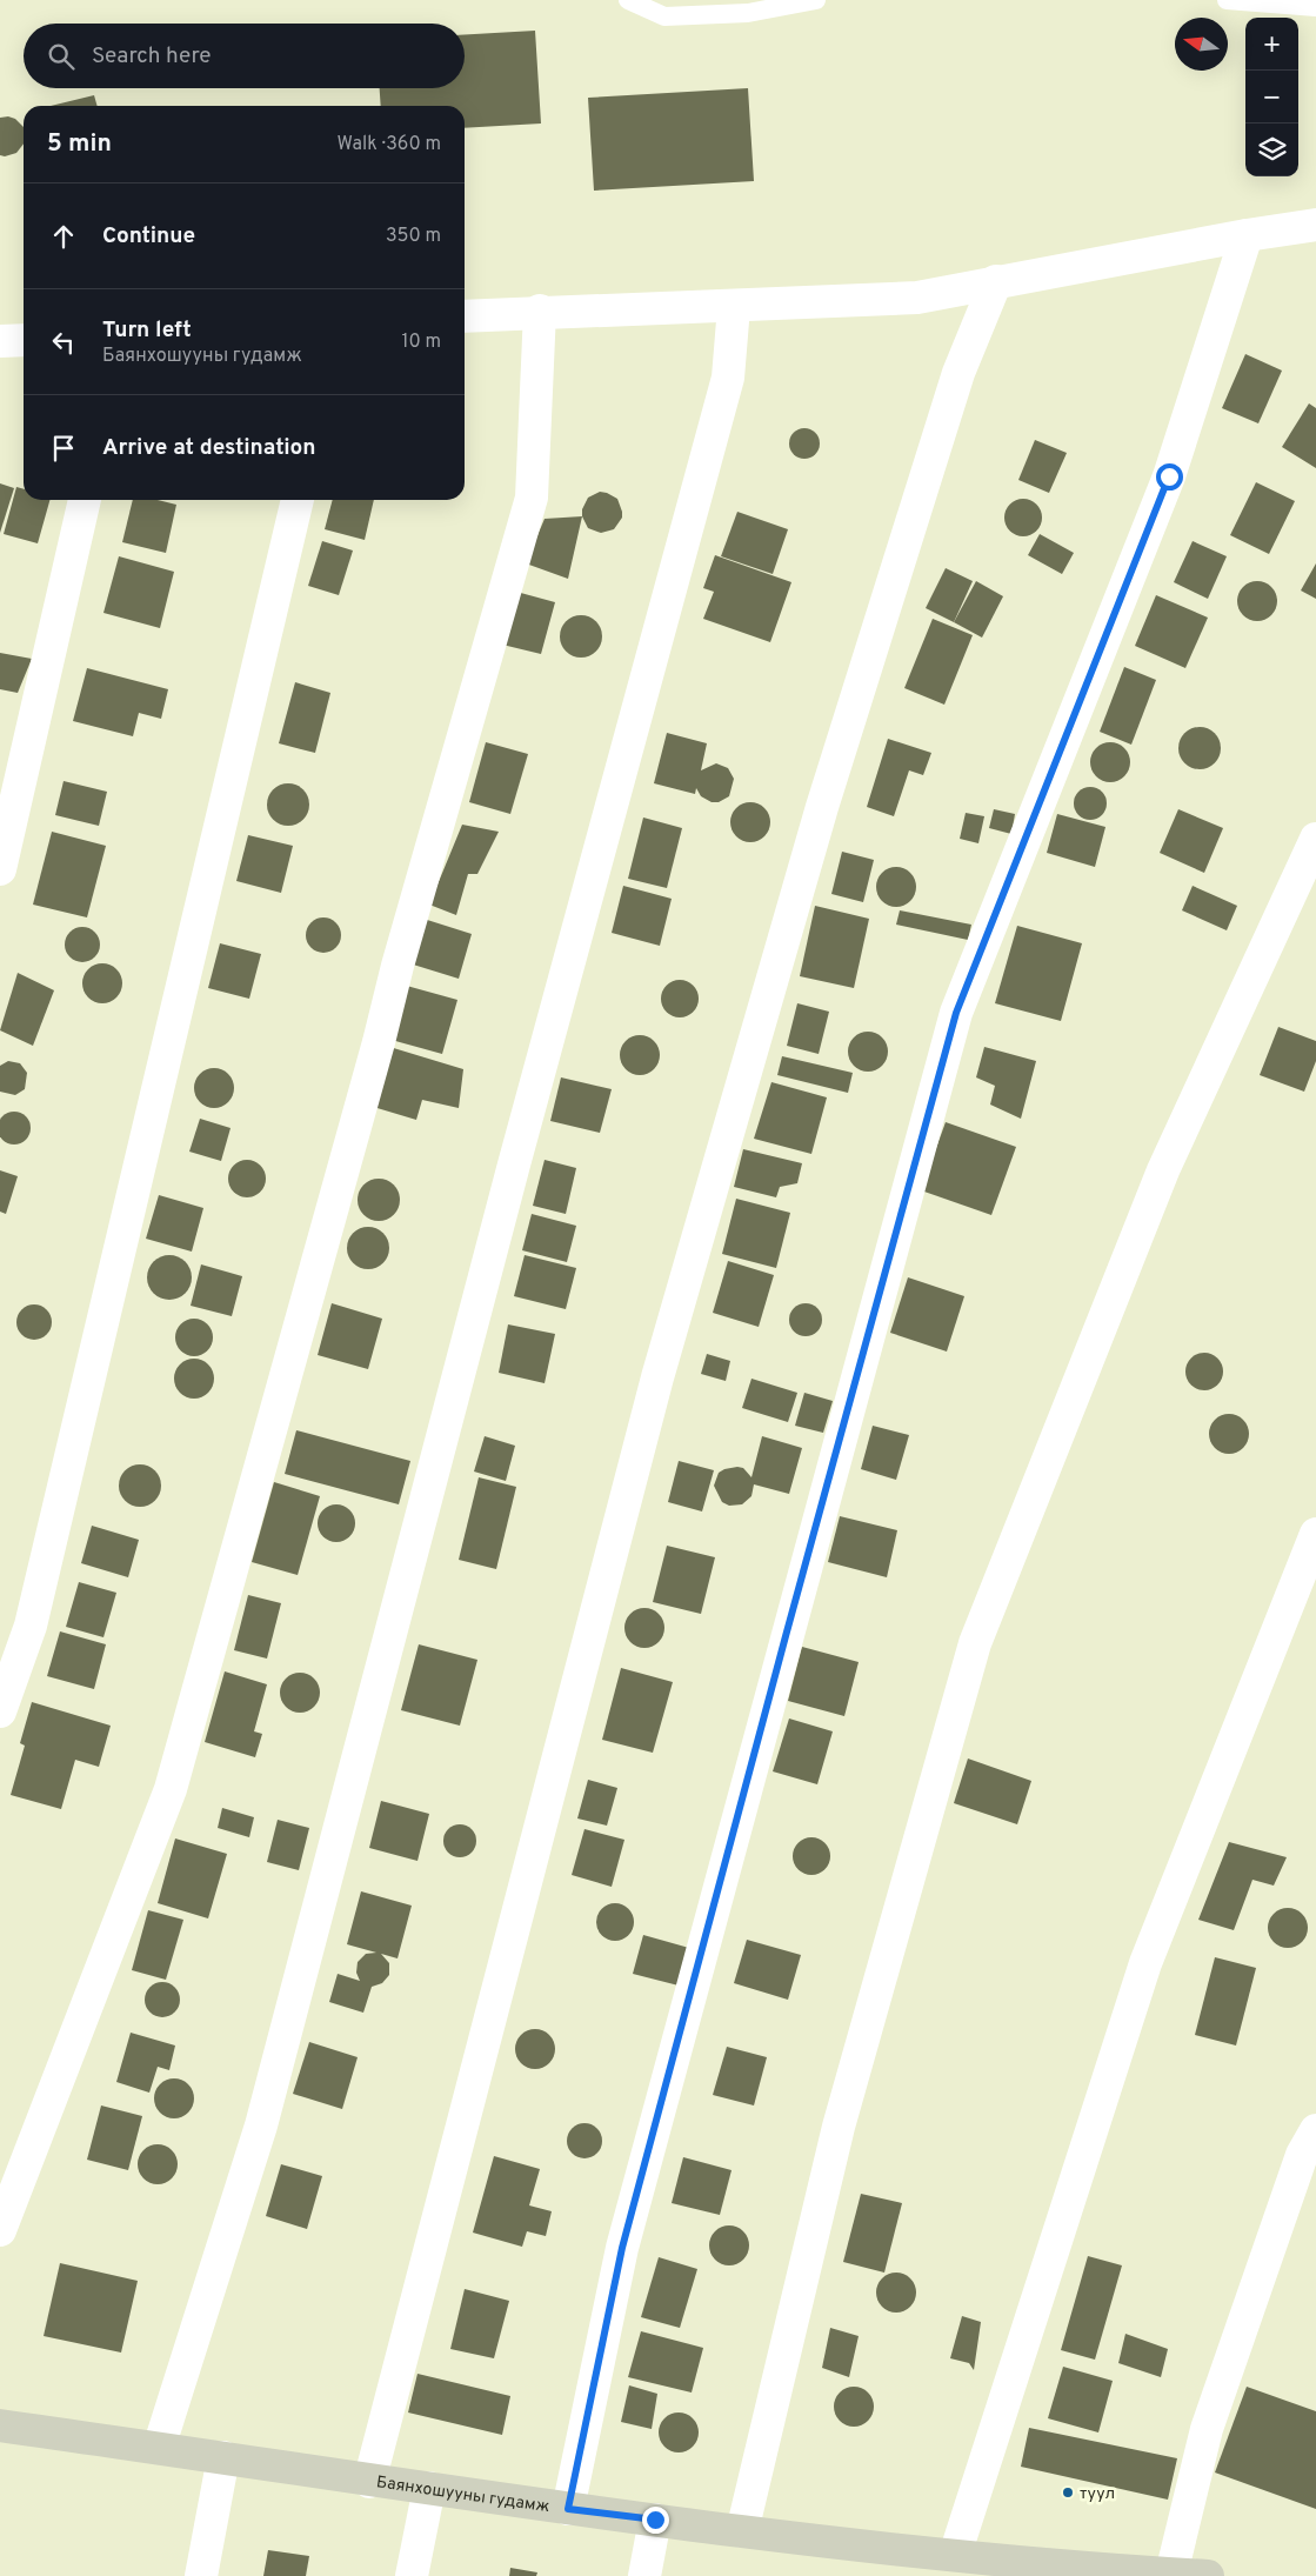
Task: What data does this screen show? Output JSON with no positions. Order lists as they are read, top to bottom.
{
  "streets": {
    "main road": ["Баянхошууны гудамж"]
  },
  "places": ["туул"],
  "north": "left",
  "page": {
    "map_buttons": ["+", "−"],
    "search": "Search here",
    "heading": ["5 min", "Walk · 360 m"],
    "list": [
      ["Continue", "350 m"],
      ["Turn left", "Баянхошууны гудамж", "10 m"],
      "Arrive at destination"
    ]
  }
}
